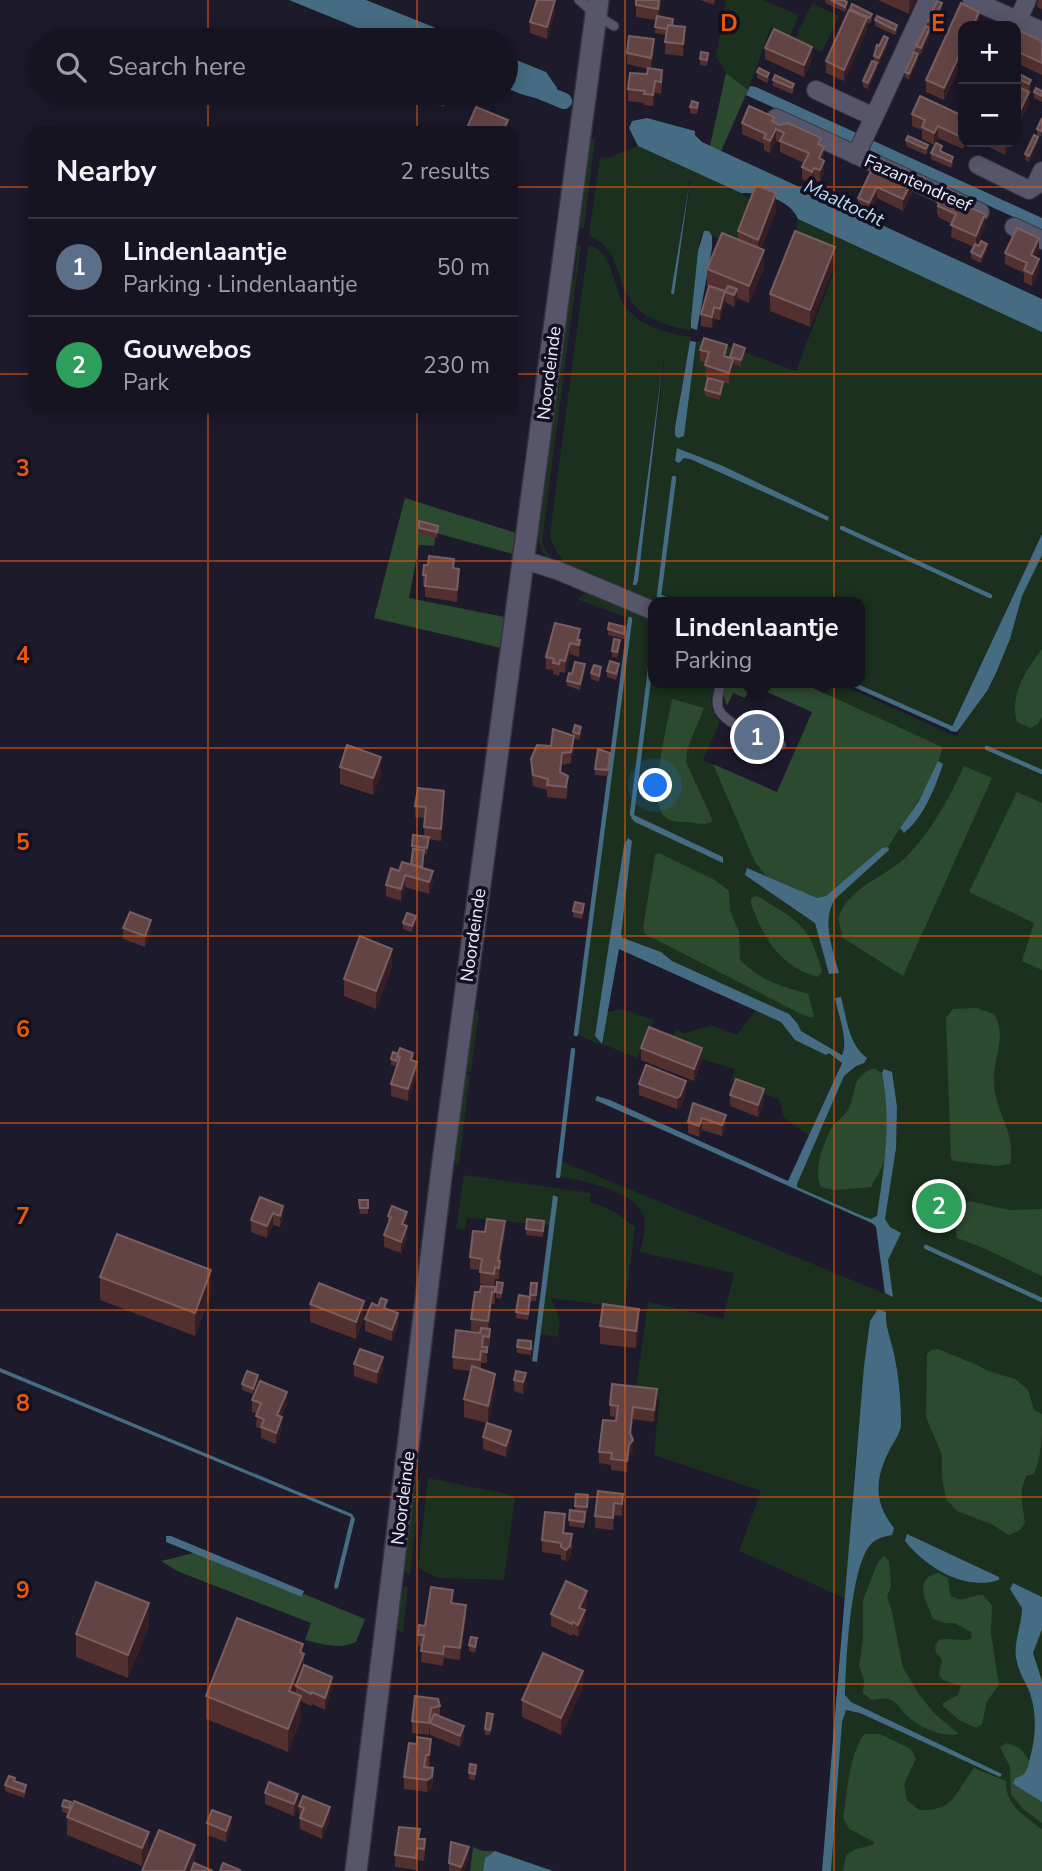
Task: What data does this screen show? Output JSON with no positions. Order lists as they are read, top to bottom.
{
  "streets": {
    "main road": ["Noordeinde"],
    "street": ["Fazantendreef"]
  },
  "water": ["Maaltocht"],
  "page": {
    "map_buttons": ["+", "−"],
    "search": "Search here",
    "heading": ["Nearby", "2 results"],
    "list": [
      {
        "mark": "1",
        "name": "Lindenlaantje",
        "note": "Parking · Lindenlaantje",
        "value": "50 m"
      },
      {
        "mark": "2",
        "name": "Gouwebos",
        "note": "Park",
        "value": "230 m"
      }
    ],
    "popup": ["Lindenlaantje", "Parking"],
    "pins": ["1", "2"]
  },
  "grid": {
    "columns": ["D", "E"],
    "rows": [
      "3",
      "4",
      "5",
      "6",
      "7",
      "8",
      "9"
    ]
  }
}
